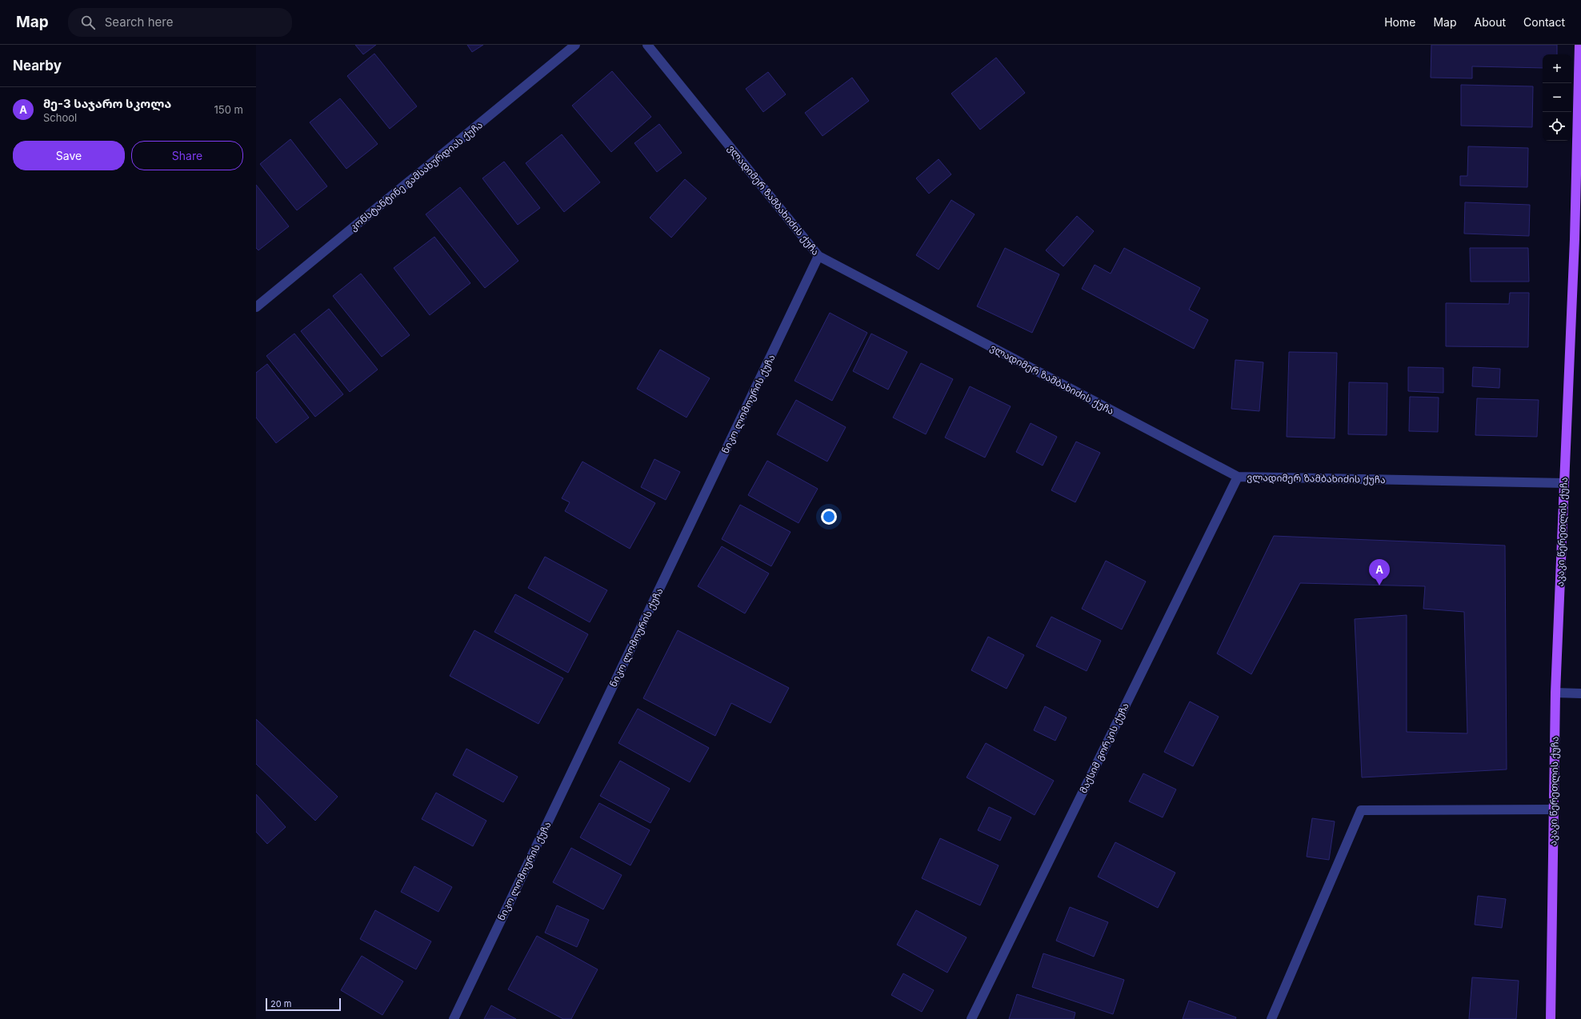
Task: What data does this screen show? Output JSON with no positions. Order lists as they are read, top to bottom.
{
  "streets": {
    "main road": ["აკაკი წერეთლის ქუჩა"],
    "street": [
      "კონსტანტინე გამსახურდიას ქუჩა",
      "ვლადიმერ ზამბახიძის ქუჩა",
      "ნიკო ლომოურის ქუჩა",
      "მაქსიმ გორკის ქუჩა"
    ]
  },
  "crossings": [
    ["ვლადიმერ ზამბახიძის ქუჩა", "ნიკო ლომოურის ქუჩა"],
    ["ვლადიმერ ზამბახიძის ქუჩა", "აკაკი წერეთლის ქუჩა"],
    ["ვლადიმერ ზამბახიძის ქუჩა", "მაქსიმ გორკის ქუჩა"]
  ],
  "scale_bar": "20 m",
  "page": {
    "header": "Map",
    "search": "Search here",
    "nav": [
      "Home",
      "Map",
      "About",
      "Contact"
    ],
    "heading": "Nearby",
    "map_buttons": ["+", "−"],
    "list": [
      {
        "mark": "A",
        "name": "მე-3 საჯარო სკოლა",
        "note": "School",
        "value": "150 m"
      }
    ],
    "buttons": ["Save", "Share"],
    "pins": "A",
    "scale": "20 m"
  }
}
